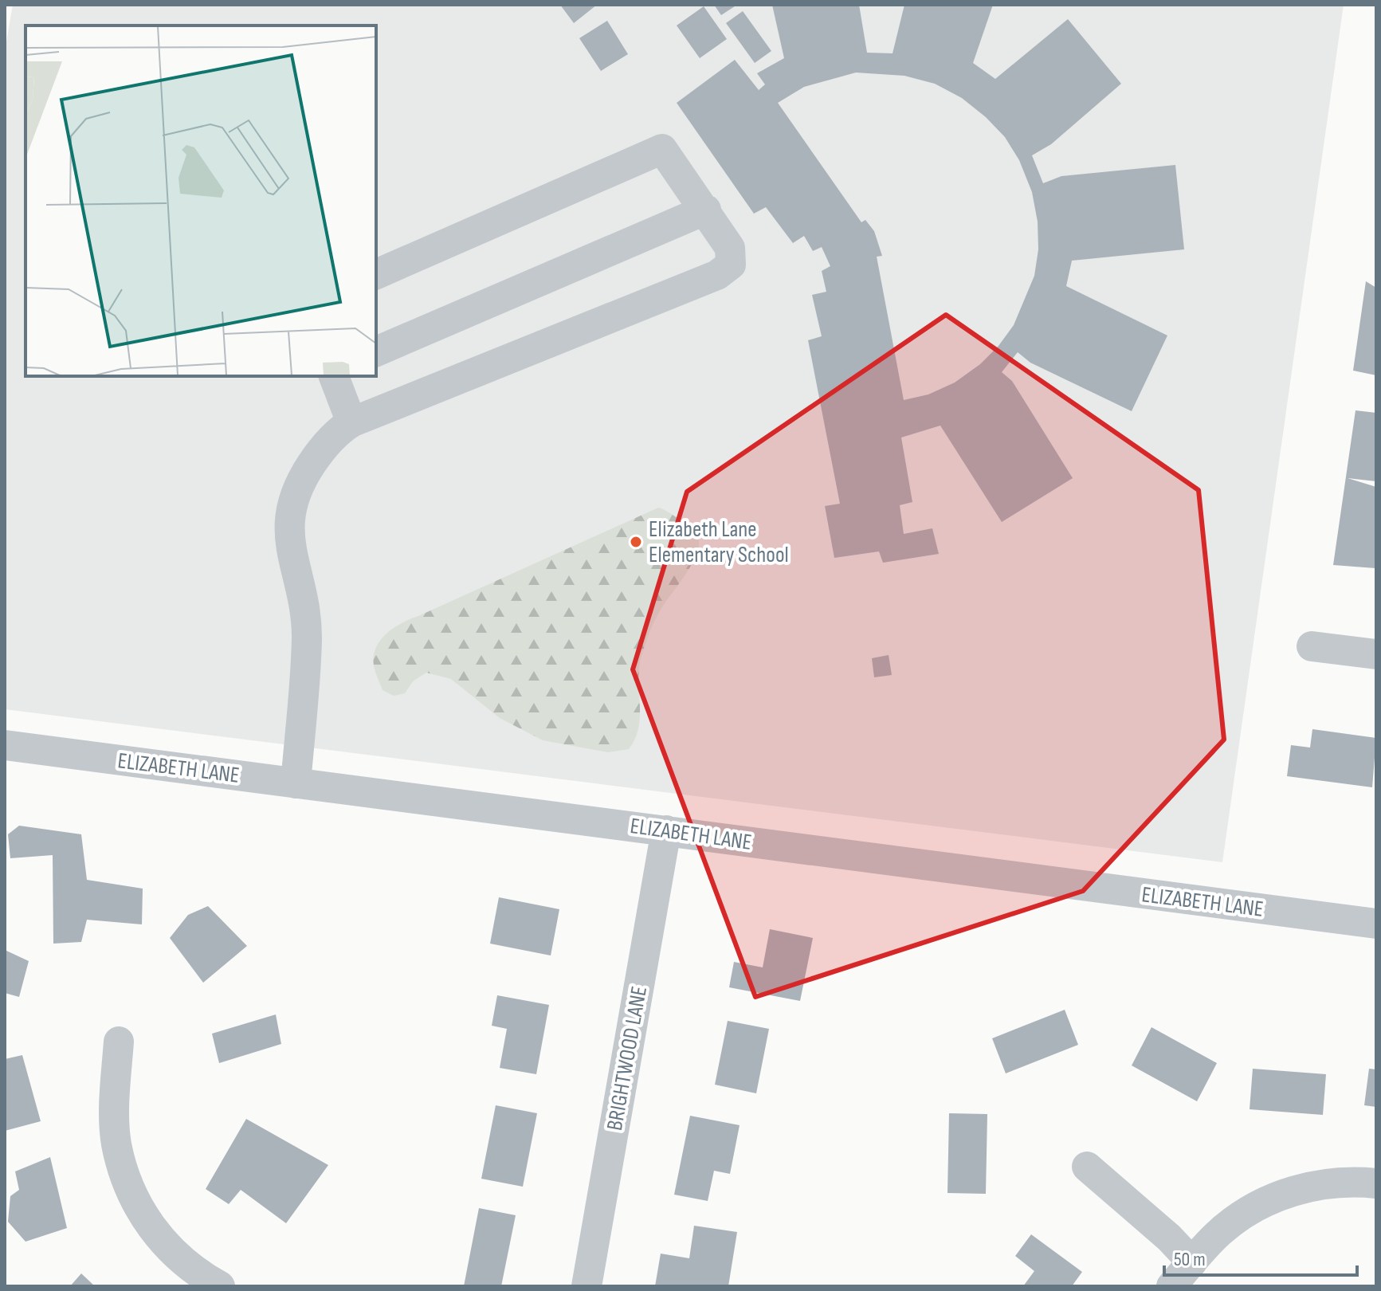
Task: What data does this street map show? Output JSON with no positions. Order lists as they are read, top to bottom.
{
  "streets": {
    "street": ["ELIZABETH LANE", "BRIGHTWOOD LANE"]
  },
  "crossings": [
    ["ELIZABETH LANE", "BRIGHTWOOD LANE"]
  ],
  "places": ["Elizabeth Lane Elementary School"],
  "scale_bar": "50 m"
}
